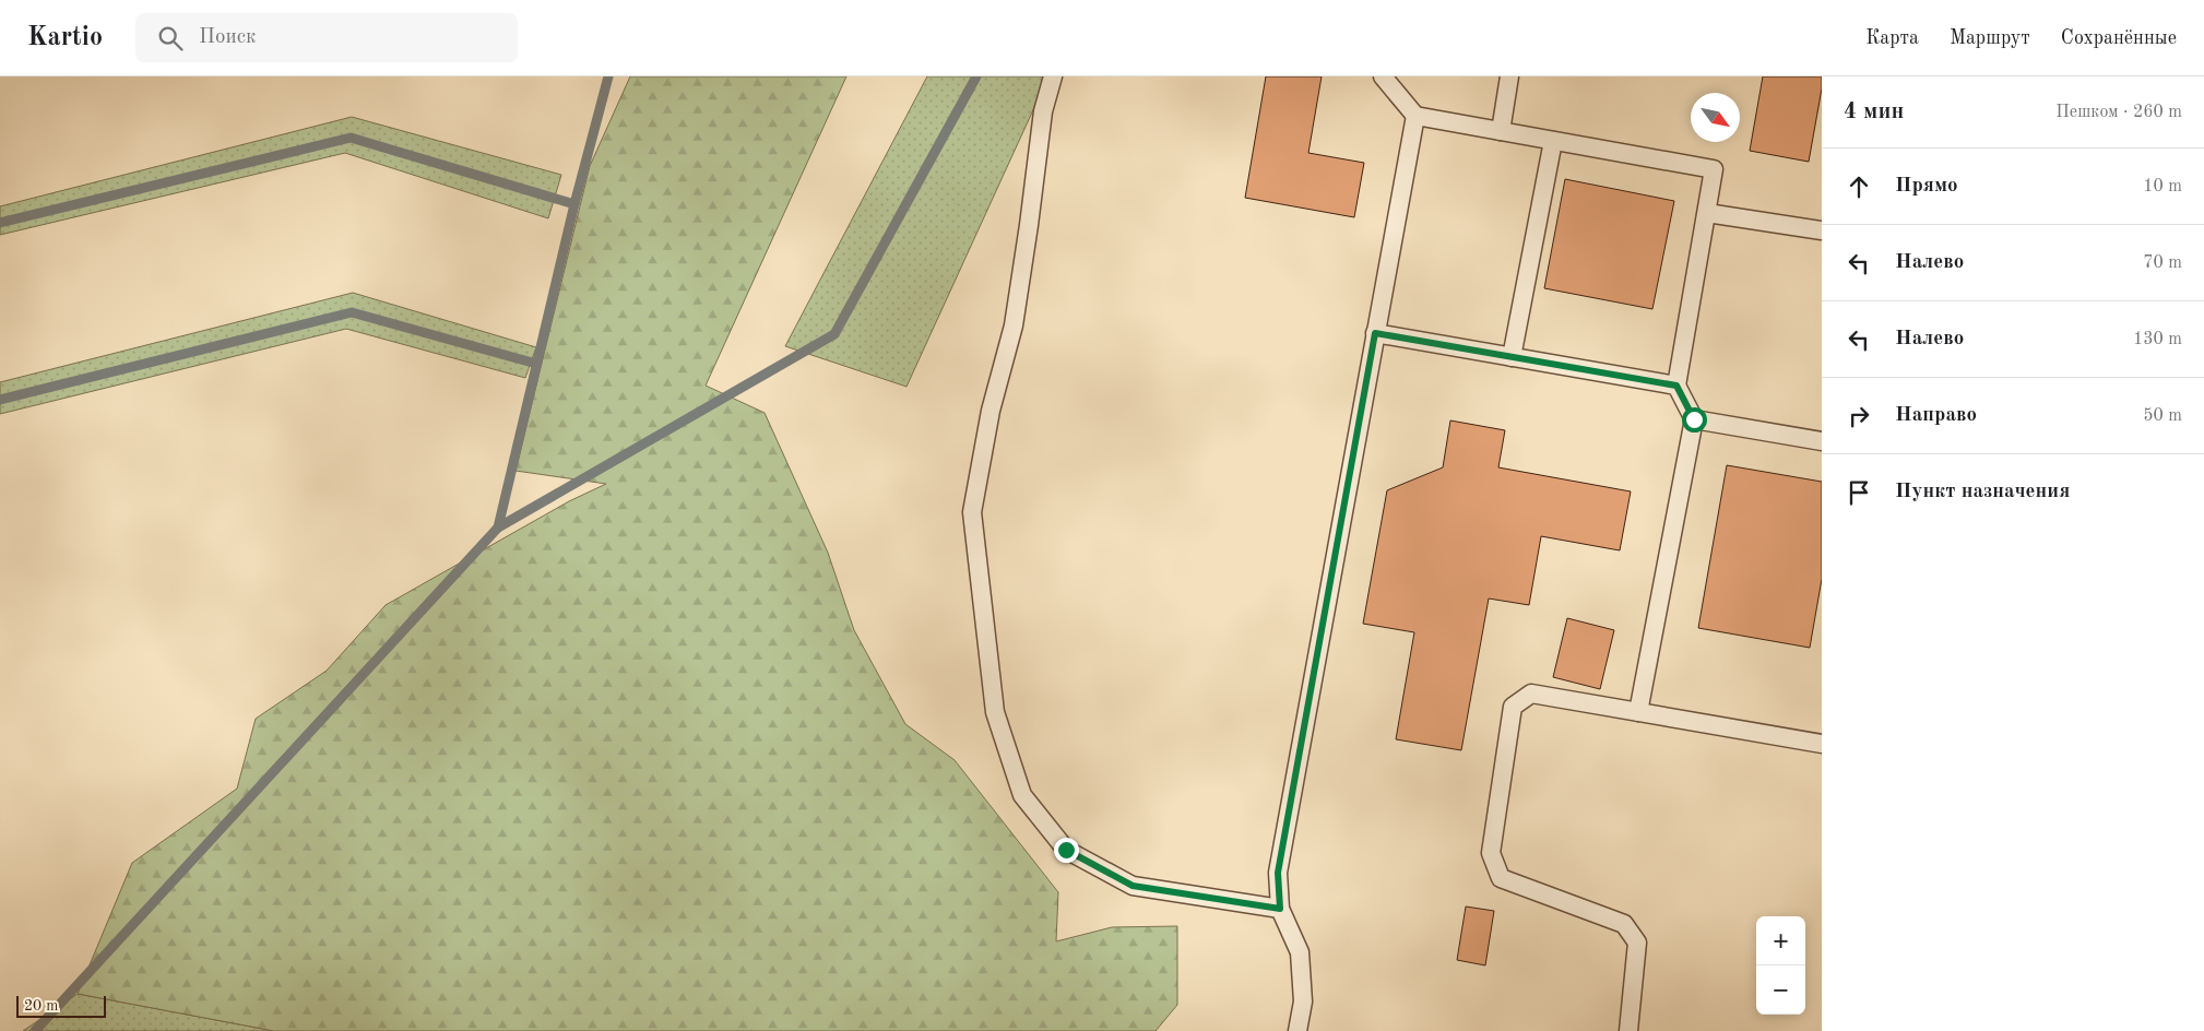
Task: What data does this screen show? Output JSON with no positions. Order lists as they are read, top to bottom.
{
  "scale_bar": "20 m",
  "north": "bottom right",
  "page": {
    "header": "Kartio",
    "search": "Поиск",
    "nav": ["Карта", "Маршрут", "Сохранённые"],
    "heading": ["4 мин", "Пешком · 260 m"],
    "list": [
      ["Прямо", "10 m"],
      ["Налево", "70 m"],
      ["Налево", "130 m"],
      ["Направо", "50 m"],
      "Пункт назначения"
    ],
    "map_buttons": ["+", "−"],
    "scale": "20 m"
  }
}
